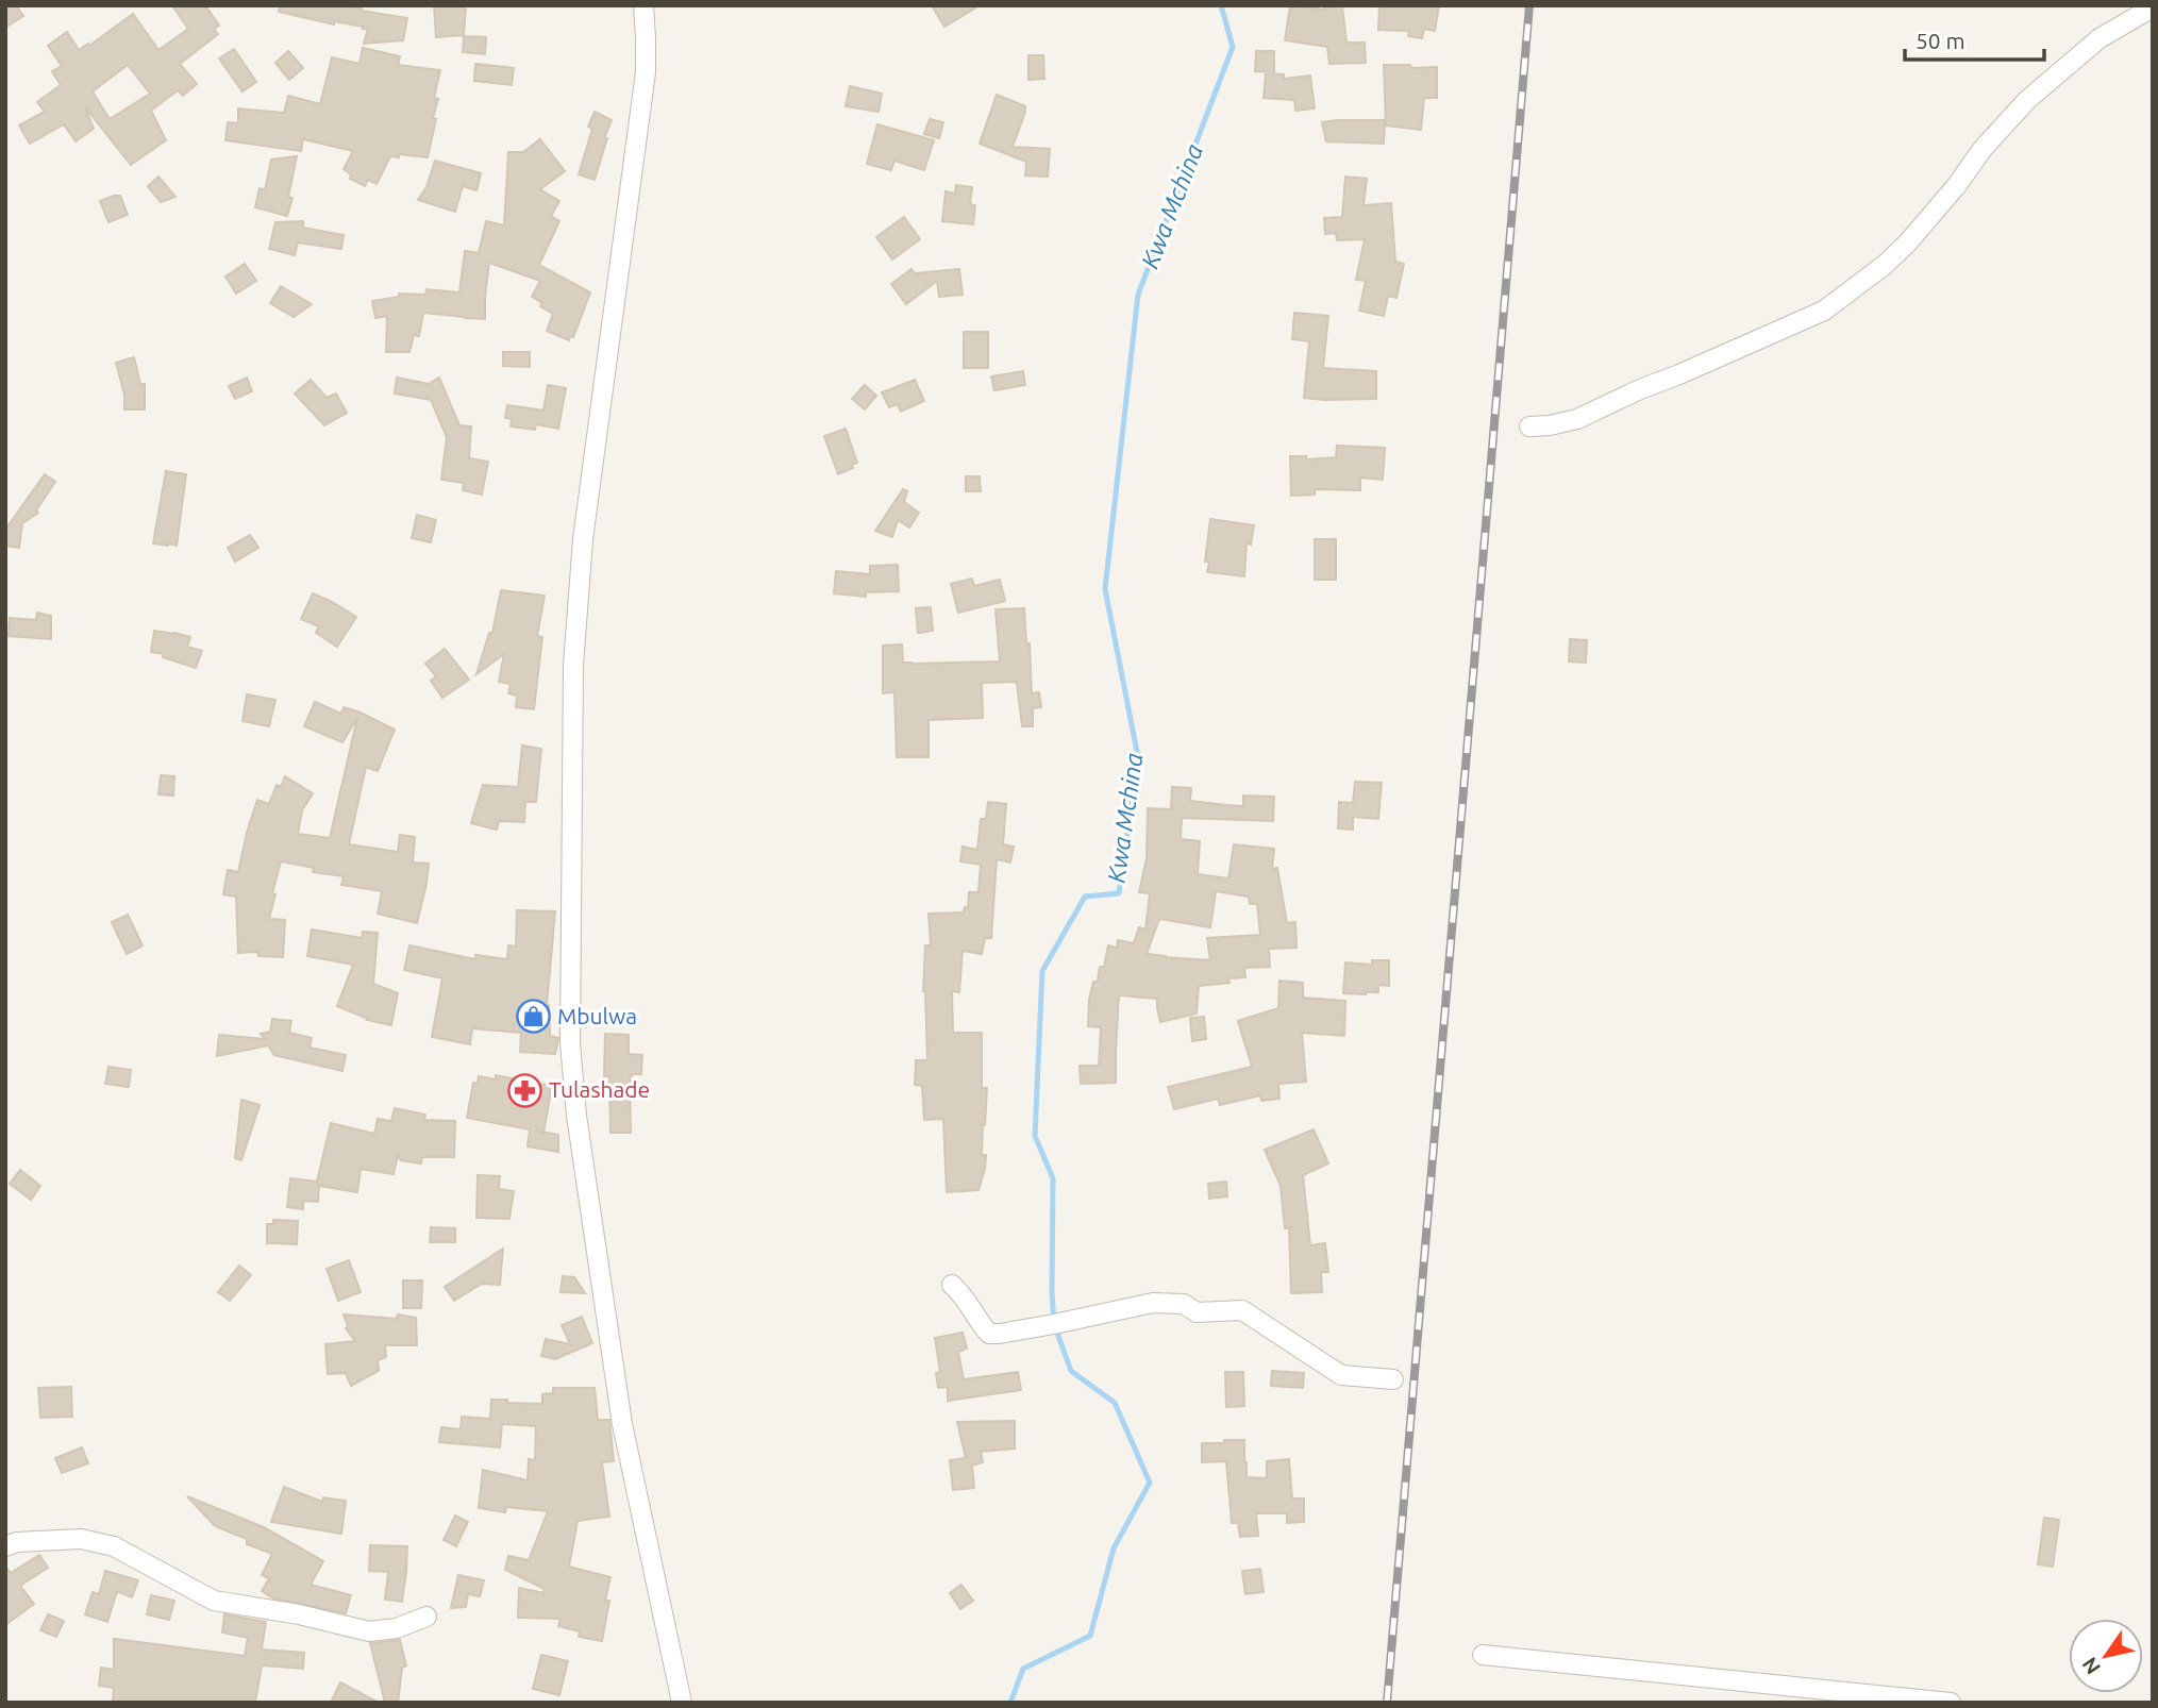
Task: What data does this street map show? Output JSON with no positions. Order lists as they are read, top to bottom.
{
  "water": ["Kwa Mchina"],
  "places": {
    "shop": ["Mbulwa"],
    "pharmacy": ["Tulashade"]
  },
  "scale_bar": "50 m",
  "north": "bottom left"
}
